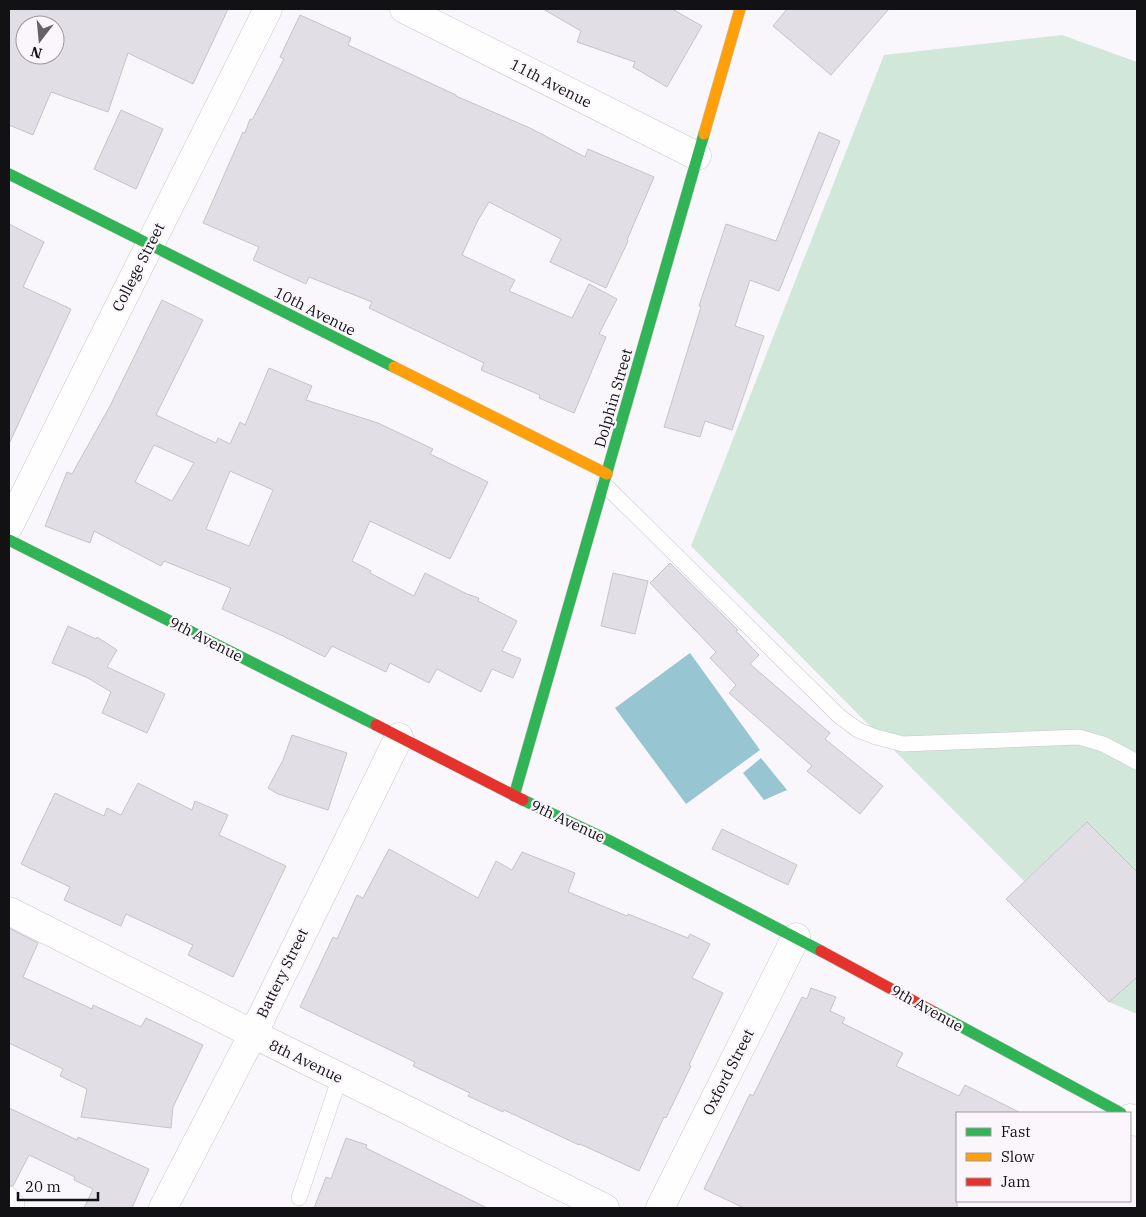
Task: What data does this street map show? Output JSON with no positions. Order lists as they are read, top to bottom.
{
  "streets": {
    "street": [
      "11th Avenue",
      "College Street",
      "10th Avenue",
      "Dolphin Street",
      "9th Avenue",
      "Battery Street",
      "8th Avenue",
      "Oxford Street"
    ]
  },
  "crossings": [
    ["11th Avenue", "Dolphin Street"],
    ["College Street", "10th Avenue"],
    ["10th Avenue", "Dolphin Street"],
    ["Dolphin Street", "9th Avenue"],
    ["9th Avenue", "Battery Street"],
    ["9th Avenue", "Oxford Street"],
    ["Battery Street", "8th Avenue"]
  ],
  "legend": ["Fast", "Slow", "Jam"],
  "scale_bar": "20 m",
  "north": "bottom"
}
